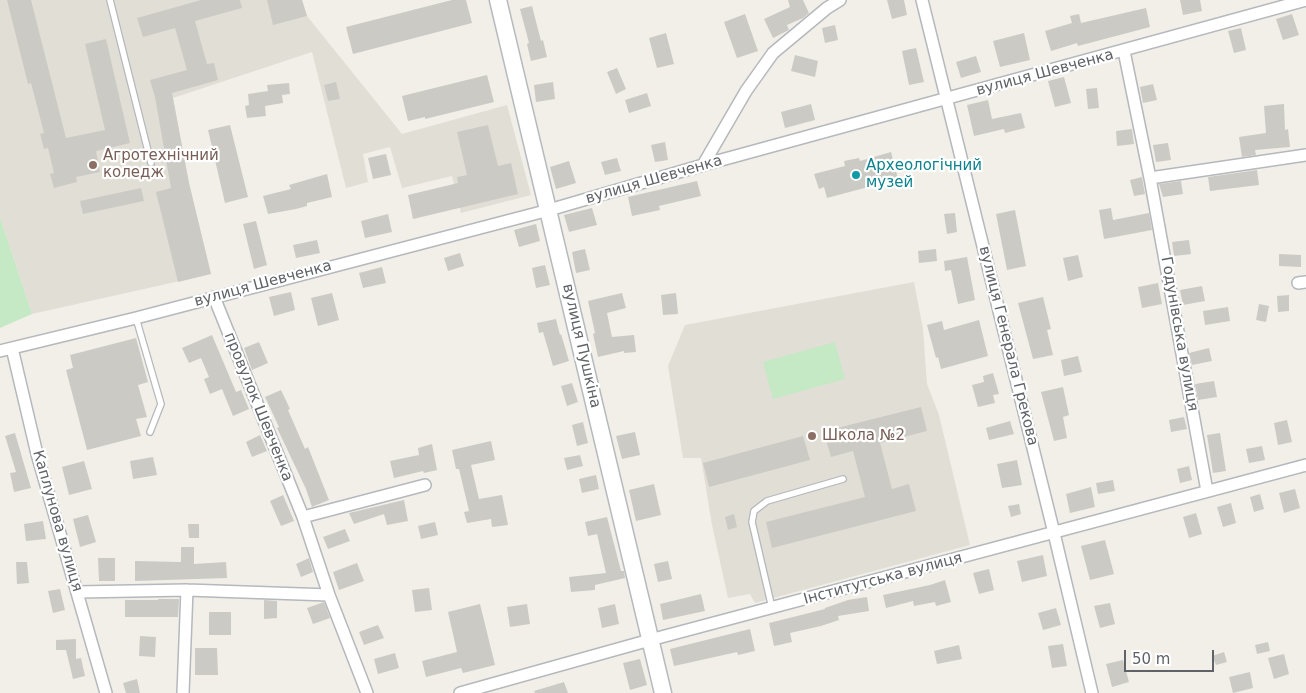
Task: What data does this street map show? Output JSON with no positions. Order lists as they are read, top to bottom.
{
  "streets": {
    "street": [
      "вулиця Шевченка",
      "Годунівська вулиця",
      "вулиця Пушкіна",
      "вулиця Генерала Грекова",
      "провулок Шевченка",
      "Каплунова вулиця",
      "Інститутська вулиця"
    ]
  },
  "crossings": [
    ["вулиця Шевченка", "Годунівська вулиця"],
    ["вулиця Шевченка", "вулиця Пушкіна"],
    ["вулиця Шевченка", "вулиця Генерала Грекова"],
    ["вулиця Шевченка", "провулок Шевченка"],
    ["вулиця Шевченка", "Каплунова вулиця"],
    ["Годунівська вулиця", "Інститутська вулиця"],
    ["вулиця Пушкіна", "Інститутська вулиця"],
    ["вулиця Генерала Грекова", "Інститутська вулиця"]
  ],
  "places": ["Агротехнічний коледж", "Археологічний музей", "Школа №2"],
  "scale_bar": "50 m"
}
